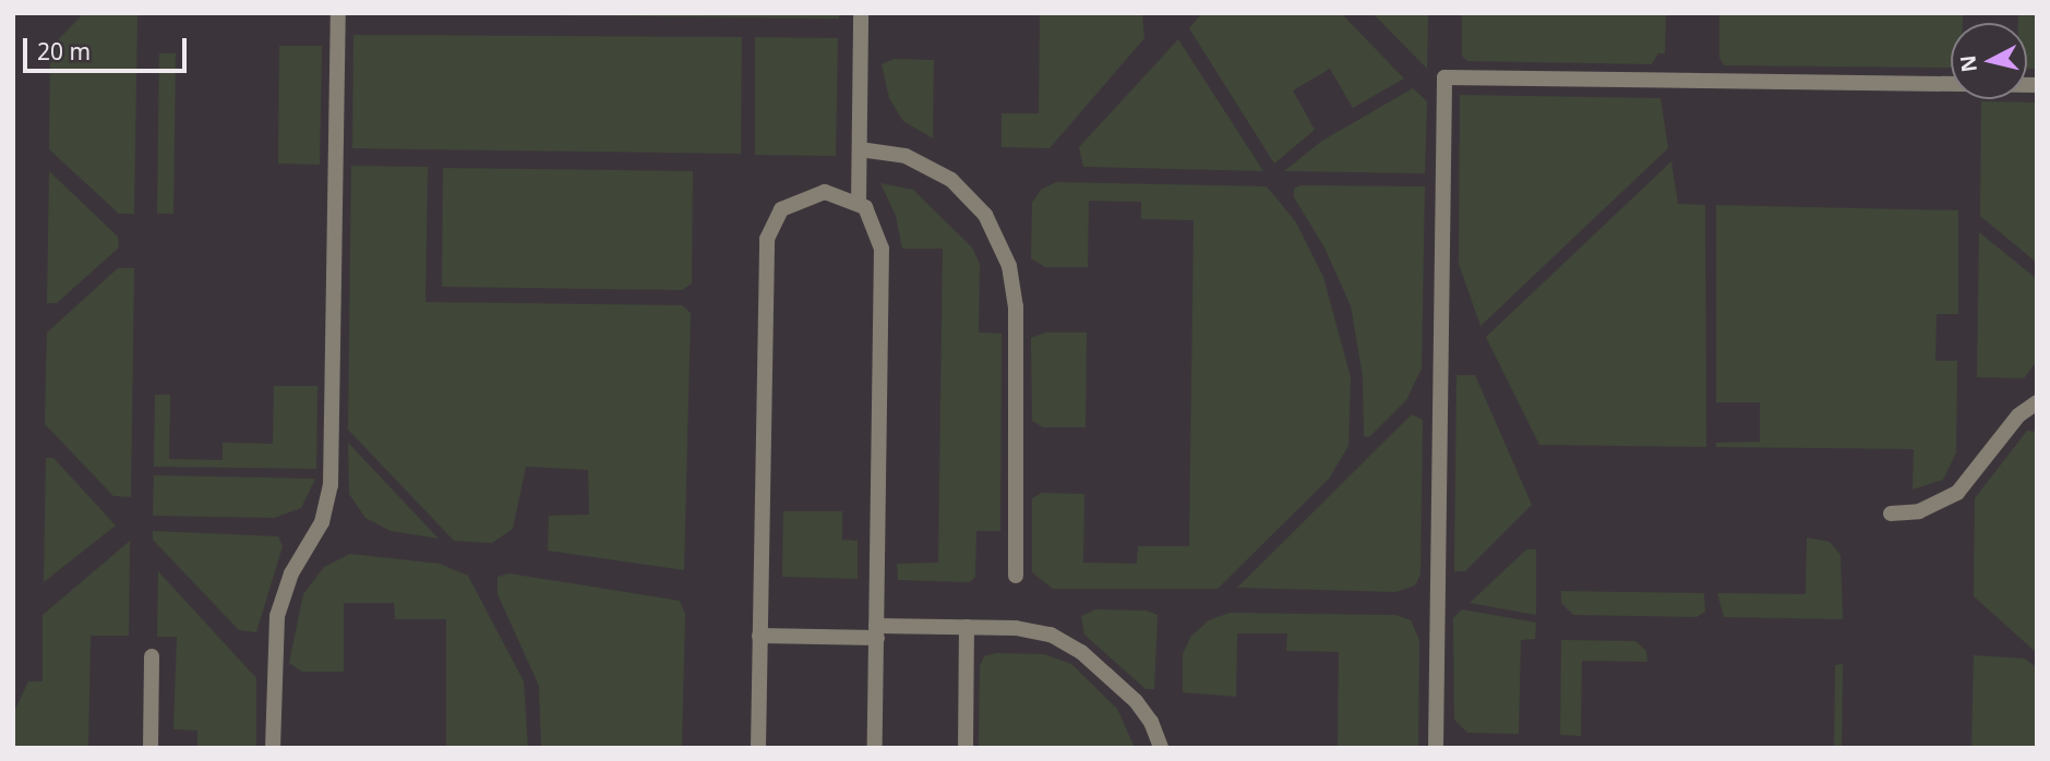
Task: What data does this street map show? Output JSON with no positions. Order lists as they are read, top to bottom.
{
  "scale_bar": "20 m",
  "north": "left"
}
